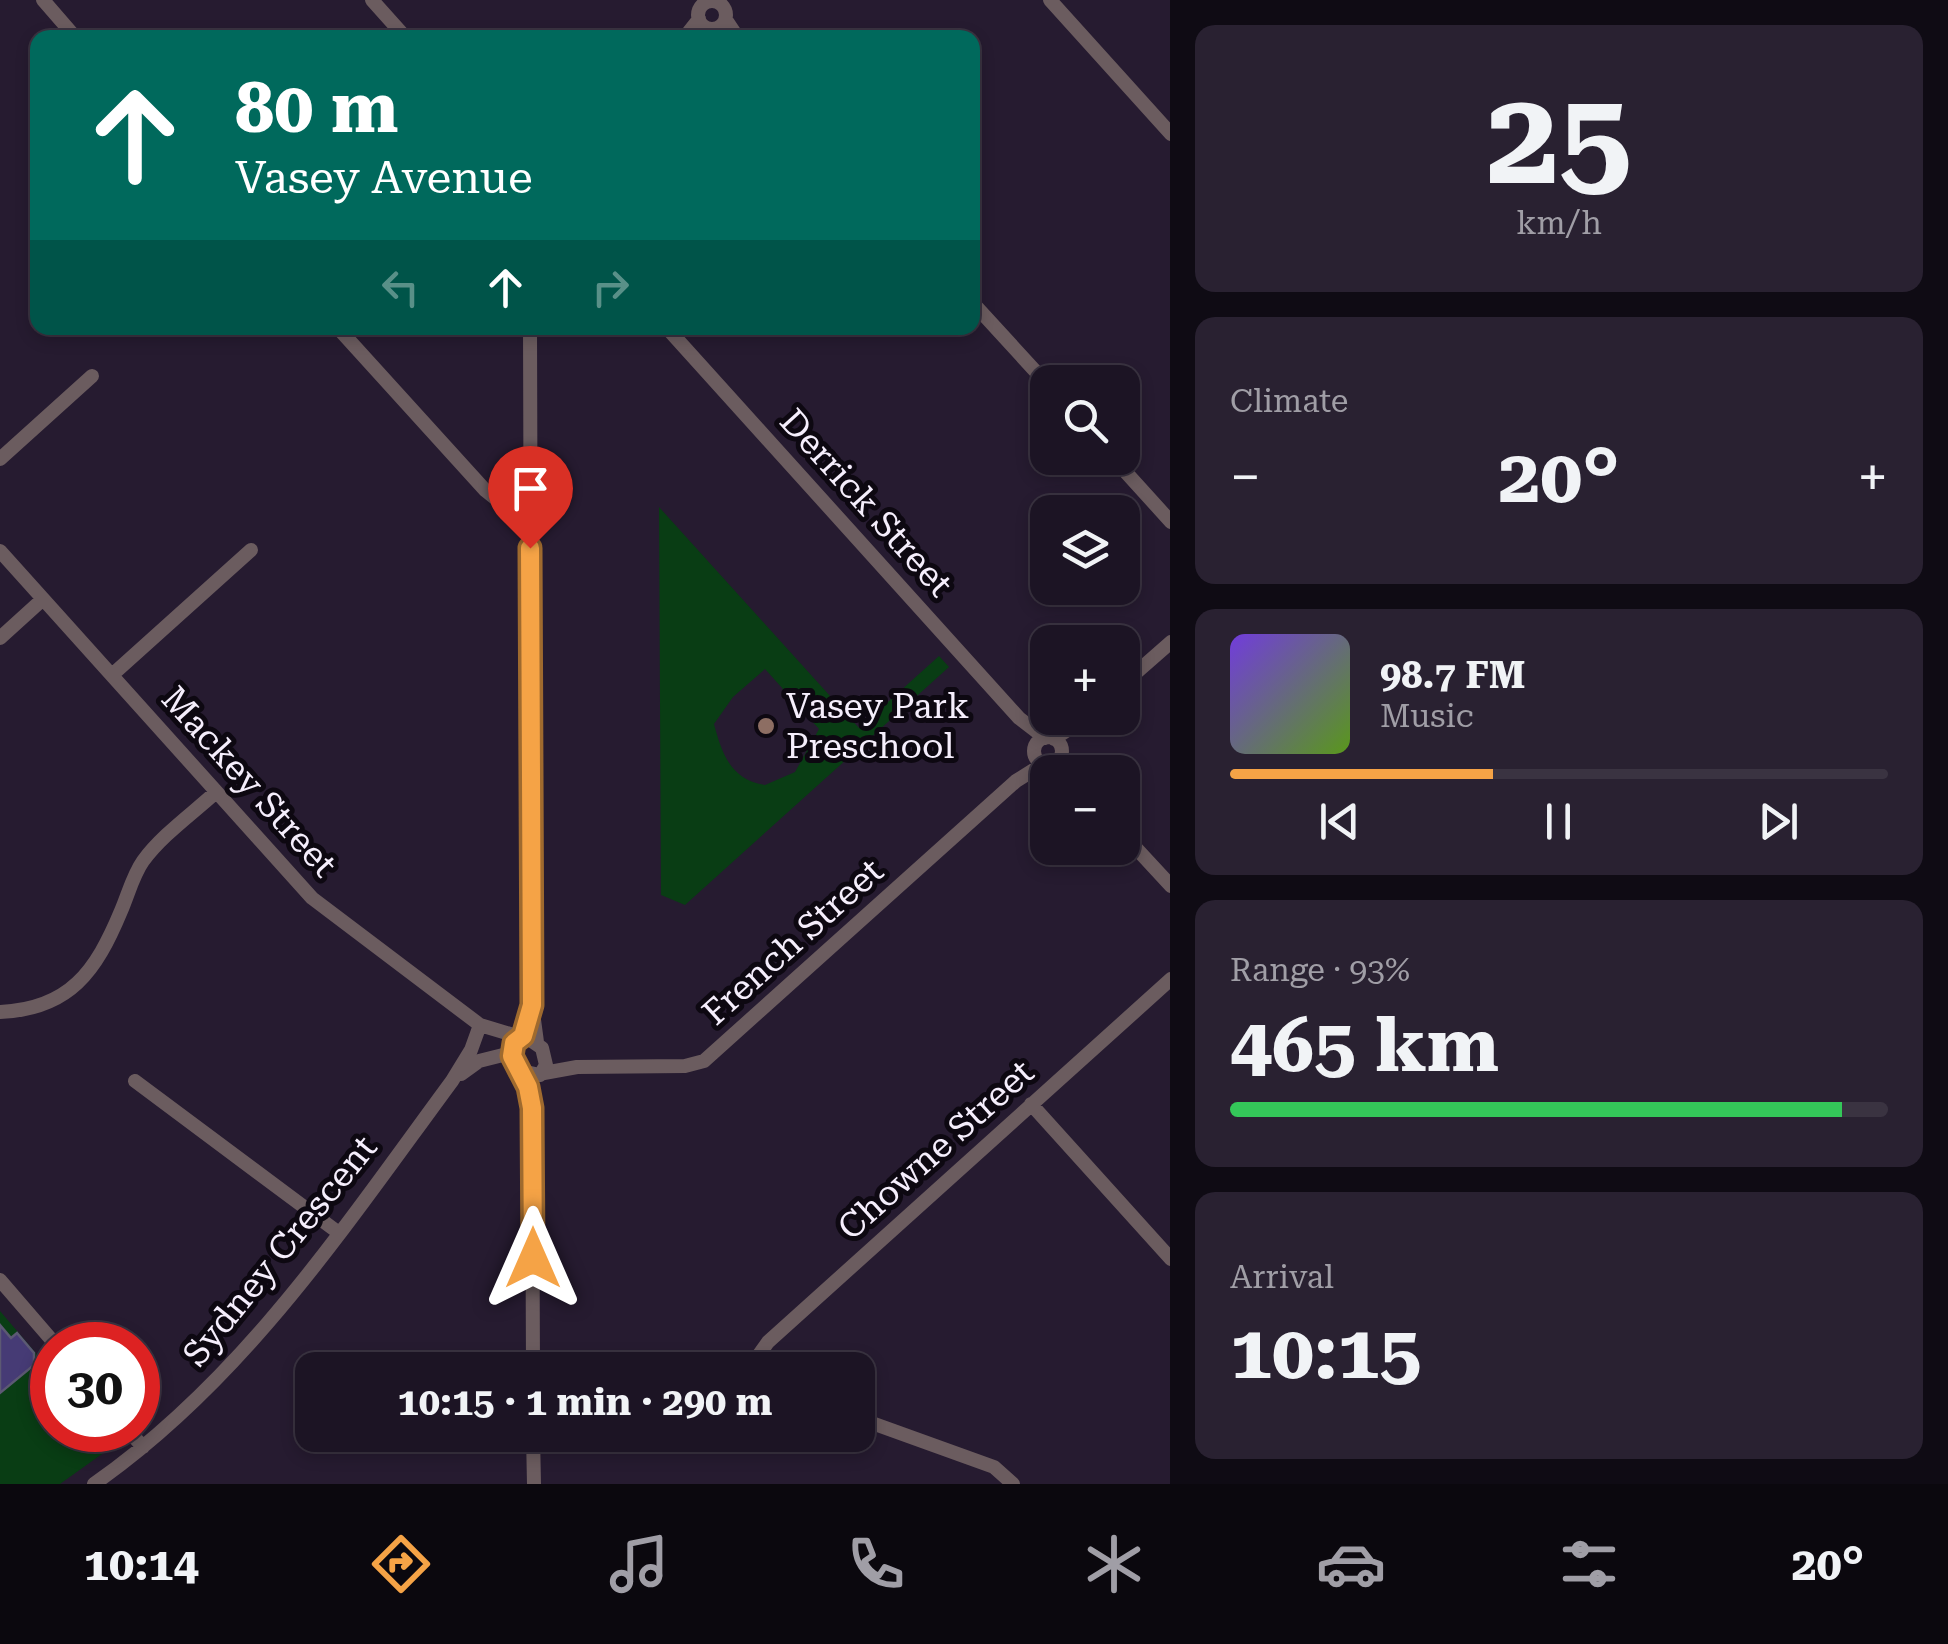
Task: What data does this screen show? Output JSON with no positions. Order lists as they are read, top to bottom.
{
  "streets": {
    "street": [
      "Derrick Street",
      "Mackey Street",
      "French Street",
      "Chowne Street",
      "Sydney Crescent"
    ]
  },
  "crossings": [
    ["Derrick Street", "French Street"],
    ["Mackey Street", "French Street"],
    ["Mackey Street", "Sydney Crescent"],
    ["French Street", "Sydney Crescent"]
  ],
  "places": ["Vasey Park Preschool"],
  "page": {
    "tile": [
      ["25", "km/h"],
      "Climate",
      ["Range · 93%", "465 km"],
      ["Arrival", "10:15"]
    ],
    "turn": ["80 m", "Vasey Avenue"],
    "map_buttons": ["+", "−"],
    "heat": ["−", "20°", "+"],
    "song": ["98.7 FM", "Music"],
    "limit": "30",
    "trip": "10:15 · 1 min · 290 m",
    "tabs": ["10:14", "20°"]
  }
}
